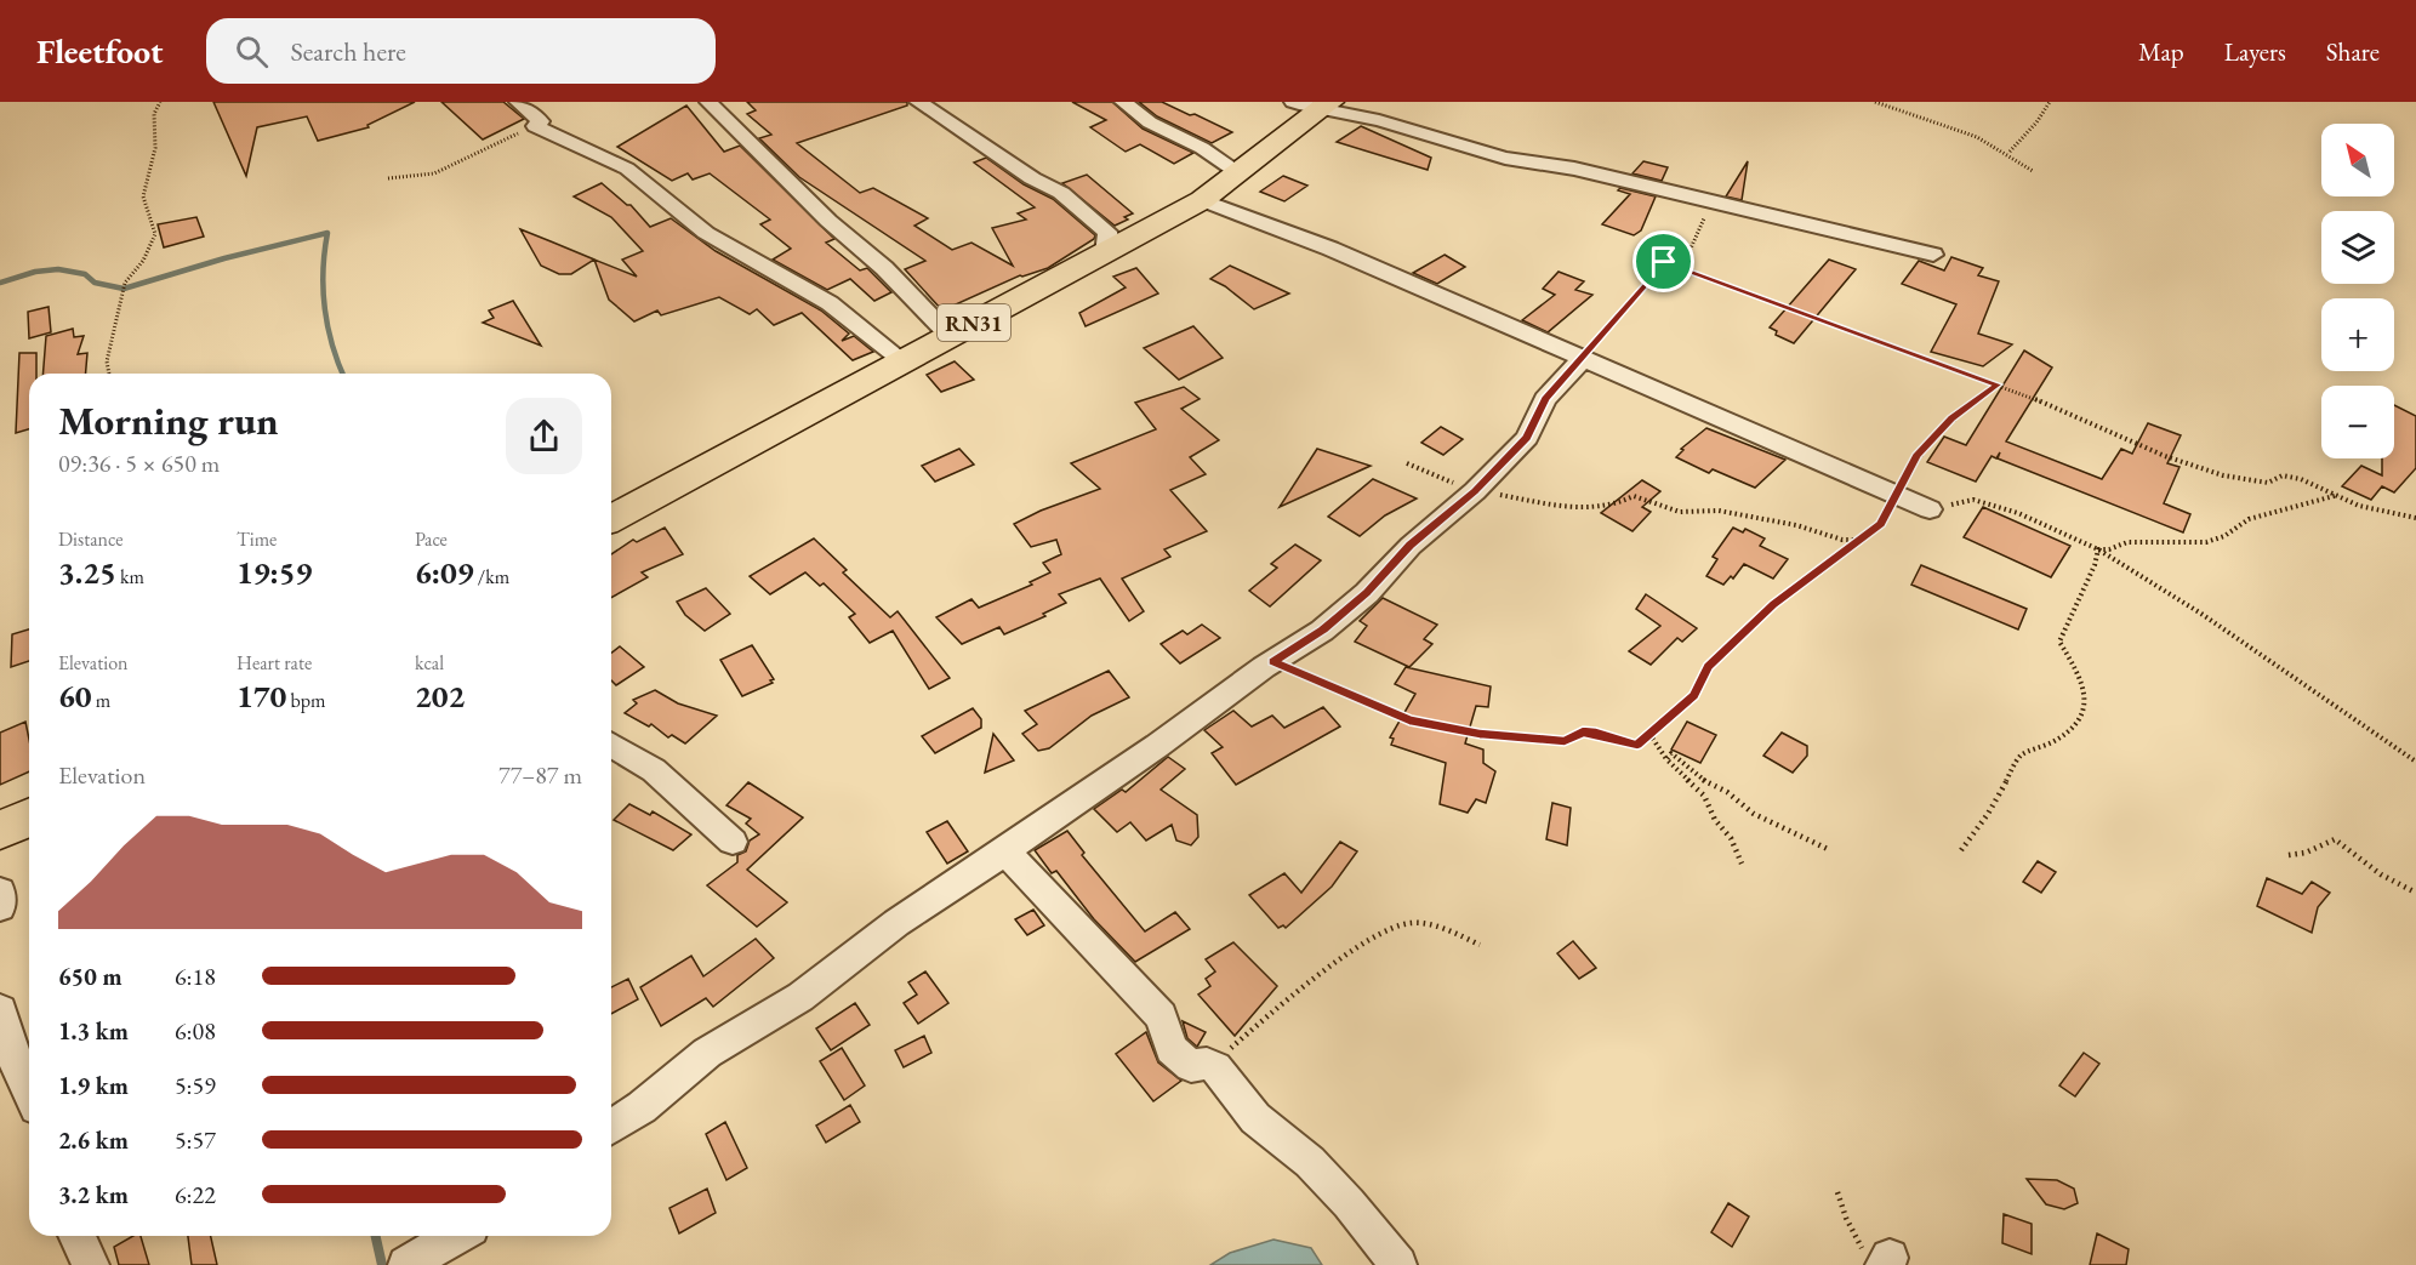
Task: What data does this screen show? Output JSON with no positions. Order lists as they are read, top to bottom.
{
  "streets": {
    "main road": ["RN31"]
  },
  "north": "top left",
  "page": {
    "header": "Fleetfoot",
    "search": "Search here",
    "nav": ["Map", "Layers", "Share"],
    "map_buttons": ["+", "−"],
    "heading": ["Morning run", "09:36 · 5 × 650 m"],
    "stats": [
      ["Distance", "3.25 km"],
      ["Time", "19:59"],
      ["Pace", "6:09 /km"],
      ["Elevation", "60 m"],
      ["Heart rate", "170 bpm"],
      ["kcal", "202"]
    ],
    "chart": ["Elevation", "77–87 m"],
    "list": [
      {
        "name": "650 m",
        "note": "6:18"
      },
      {
        "name": "1.3 km",
        "note": "6:08"
      },
      {
        "name": "1.9 km",
        "note": "5:59"
      },
      {
        "name": "2.6 km",
        "note": "5:57"
      },
      {
        "name": "3.2 km",
        "note": "6:22"
      }
    ]
  }
}
